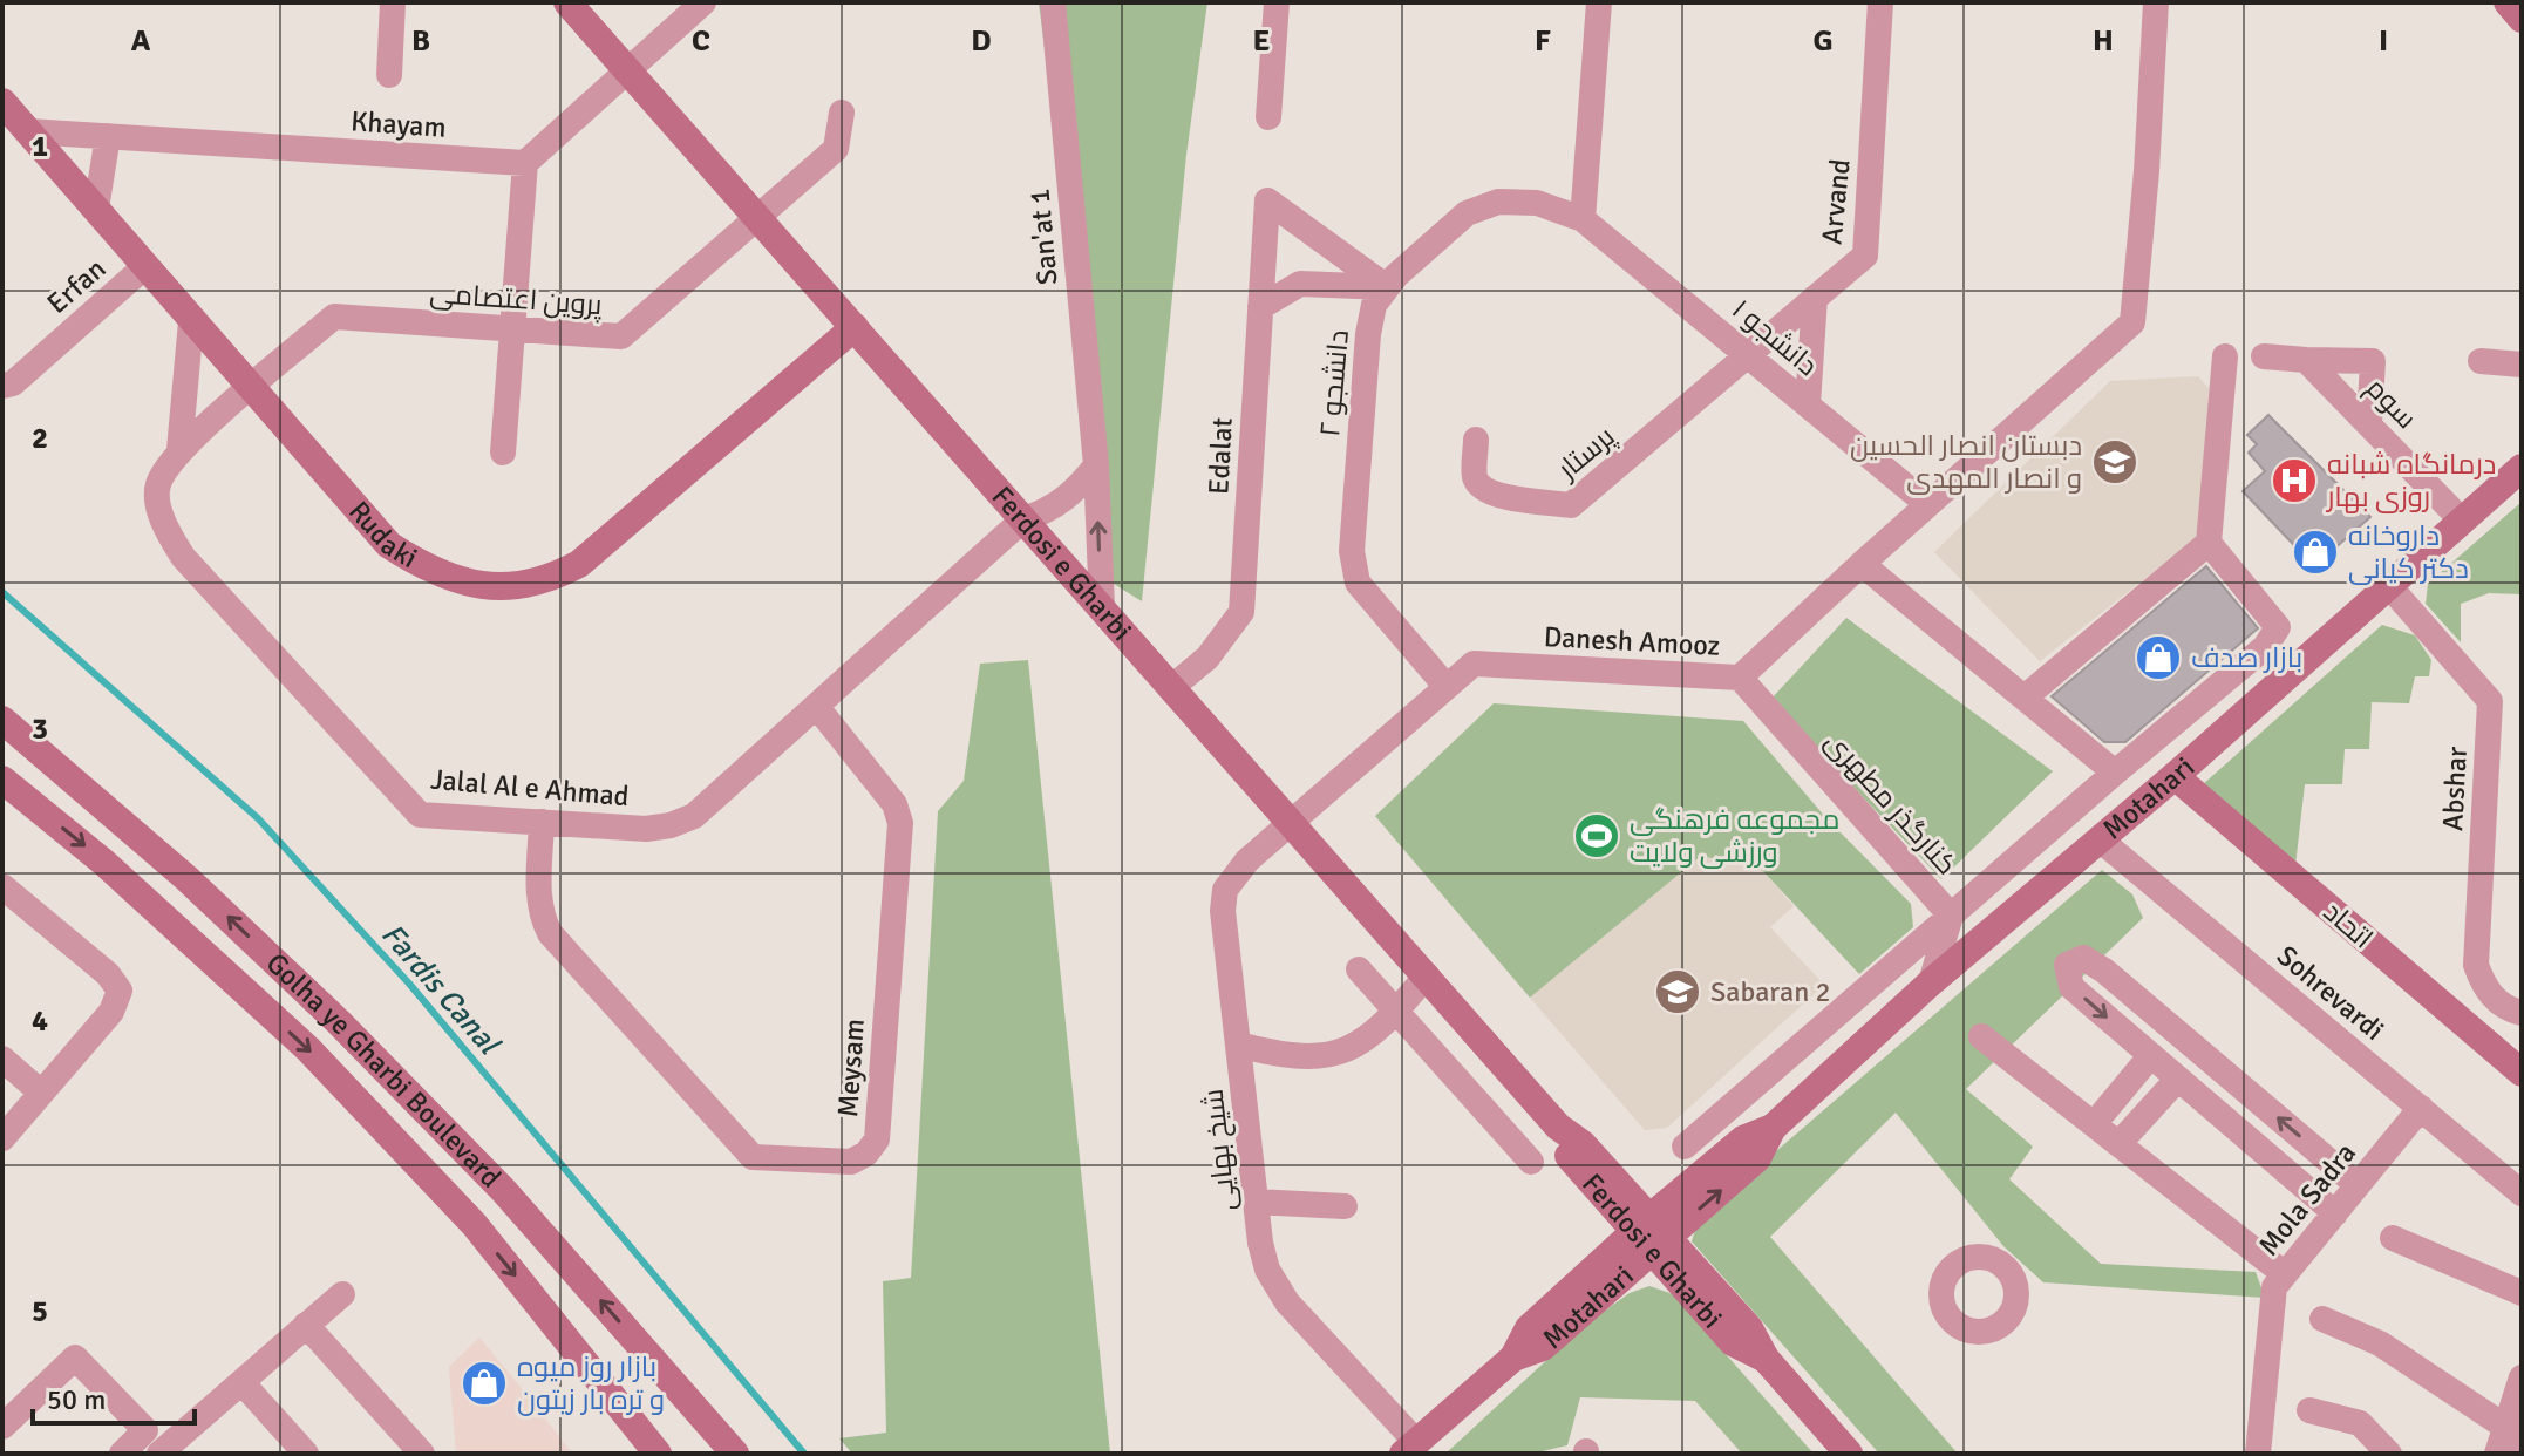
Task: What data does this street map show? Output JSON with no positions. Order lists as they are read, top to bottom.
{
  "streets": {
    "main road": [
      "Rudaki",
      "Ferdosi e Gharbi",
      "Motahari",
      "اتحاد",
      "Golha ye Gharbi Boulevard"
    ],
    "street": [
      "Khayam",
      "Arvand",
      "San'at 1",
      "Erfan",
      "پروین اعتصامی",
      "دانشجو ۱",
      "دانشجو ۲",
      "سوم",
      "پرستار",
      "Edalat",
      "Danesh Amooz",
      "Jalal Al e Ahmad",
      "Abshar",
      "کنارگذر مطهری",
      "Sohrevardi",
      "Meysam",
      "شیخ بهایی",
      "Mola Sadra"
    ]
  },
  "crossings": [
    ["Khayam", "Rudaki"],
    ["Arvand", "دانشجو ۱"],
    ["Arvand", "پرستار"],
    ["San'at 1", "Ferdosi e Gharbi"],
    ["Erfan", "Rudaki"],
    ["پروین اعتصامی", "Rudaki"],
    ["پروین اعتصامی", "Ferdosi e Gharbi"],
    ["پروین اعتصامی", "Jalal Al e Ahmad"],
    ["دانشجو ۱", "دانشجو ۲"],
    ["دانشجو ۱", "پرستار"],
    ["دانشجو ۱", "Danesh Amooz"],
    ["دانشجو ۲", "Edalat"],
    ["دانشجو ۲", "Danesh Amooz"],
    ["سوم", "Motahari"],
    ["Edalat", "Ferdosi e Gharbi"],
    ["Rudaki", "Ferdosi e Gharbi"],
    ["Rudaki", "Jalal Al e Ahmad"],
    ["Ferdosi e Gharbi", "Danesh Amooz"],
    ["Ferdosi e Gharbi", "Jalal Al e Ahmad"],
    ["Ferdosi e Gharbi", "Motahari"],
    ["Ferdosi e Gharbi", "شیخ بهایی"],
    ["Danesh Amooz", "کنارگذر مطهری"],
    ["Danesh Amooz", "شیخ بهایی"],
    ["Jalal Al e Ahmad", "Meysam"],
    ["Abshar", "Motahari"],
    ["Motahari", "اتحاد"],
    ["Motahari", "Sohrevardi"],
    ["Motahari", "شیخ بهایی"],
    ["Sohrevardi", "Mola Sadra"]
  ],
  "water": ["Fardis Canal"],
  "places": {
    "school or university": ["دبستان انصار الحسین و انصار المهدی", "Sabaran 2"],
    "hospital": ["درمانگاه شبانه روزی بهار"],
    "shop": ["داروخانه دکتر کیانی", "بازار صدف", "بازار روز میوه و تره بار زیتون"],
    "sports": ["مجموعه فرهنگی ورزشی ولایت"]
  },
  "scale_bar": "50 m",
  "grid": {
    "columns": [
      "A",
      "B",
      "C",
      "D",
      "E",
      "F",
      "G",
      "H",
      "I"
    ],
    "rows": [
      "1",
      "2",
      "3",
      "4",
      "5"
    ]
  }
}
